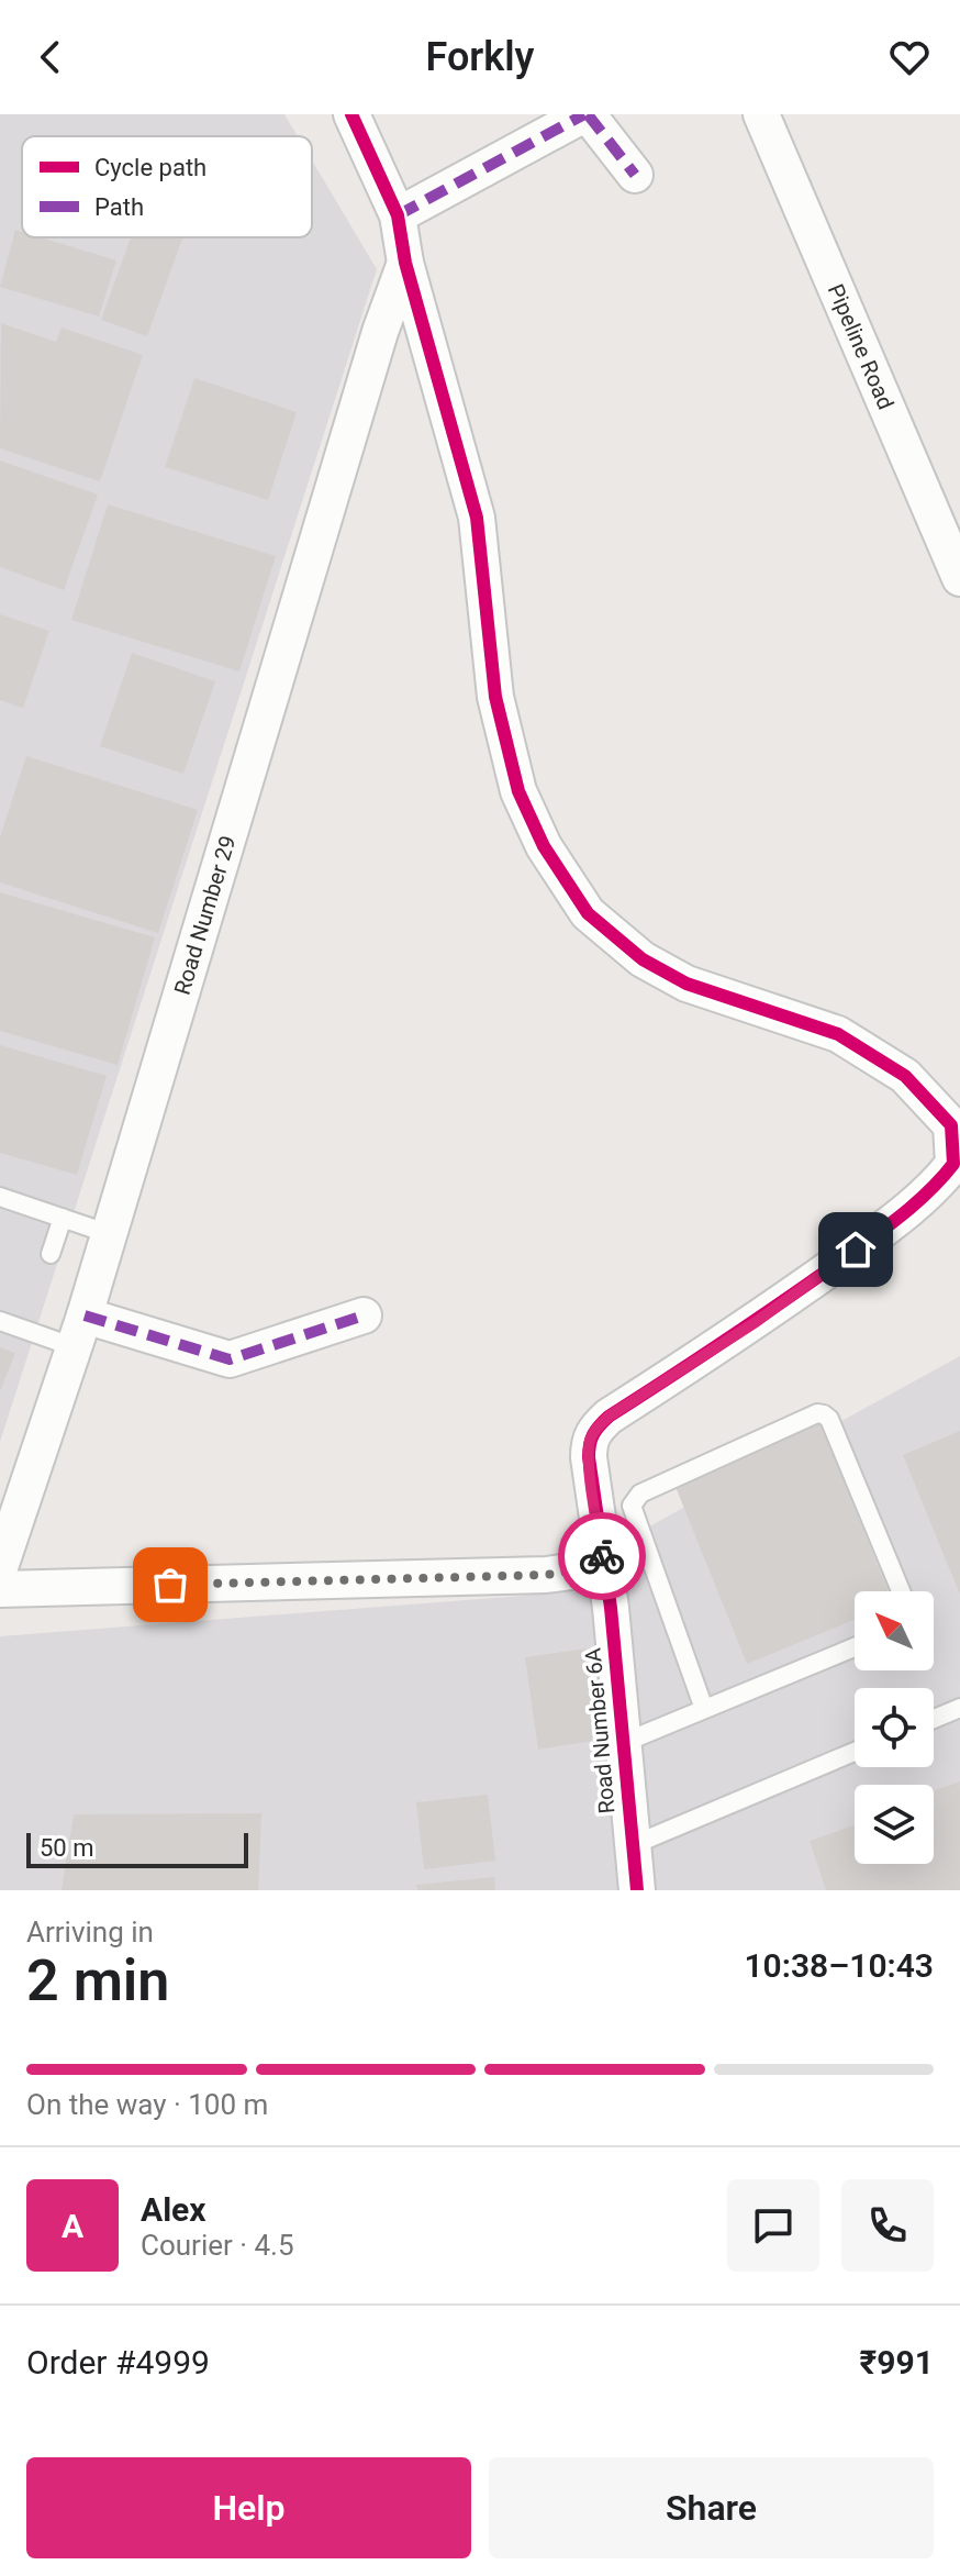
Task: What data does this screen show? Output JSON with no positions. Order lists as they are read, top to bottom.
{
  "streets": {
    "street": ["Pipeline Road", "Road Number 29", "Road Number 6A"]
  },
  "legend": ["Cycle path", "Path"],
  "scale_bar": "50 m",
  "north": "top left",
  "page": {
    "header": "Forkly",
    "scale": "50 m",
    "heading": ["2 min", "Arriving in", "10:38–10:43"],
    "panel": [
      "Alex",
      "Courier · 4.5",
      "Order #4999",
      "₹991"
    ],
    "bar": "On the way · 100 m",
    "round": "A",
    "buttons": ["Help", "Share"]
  }
}
